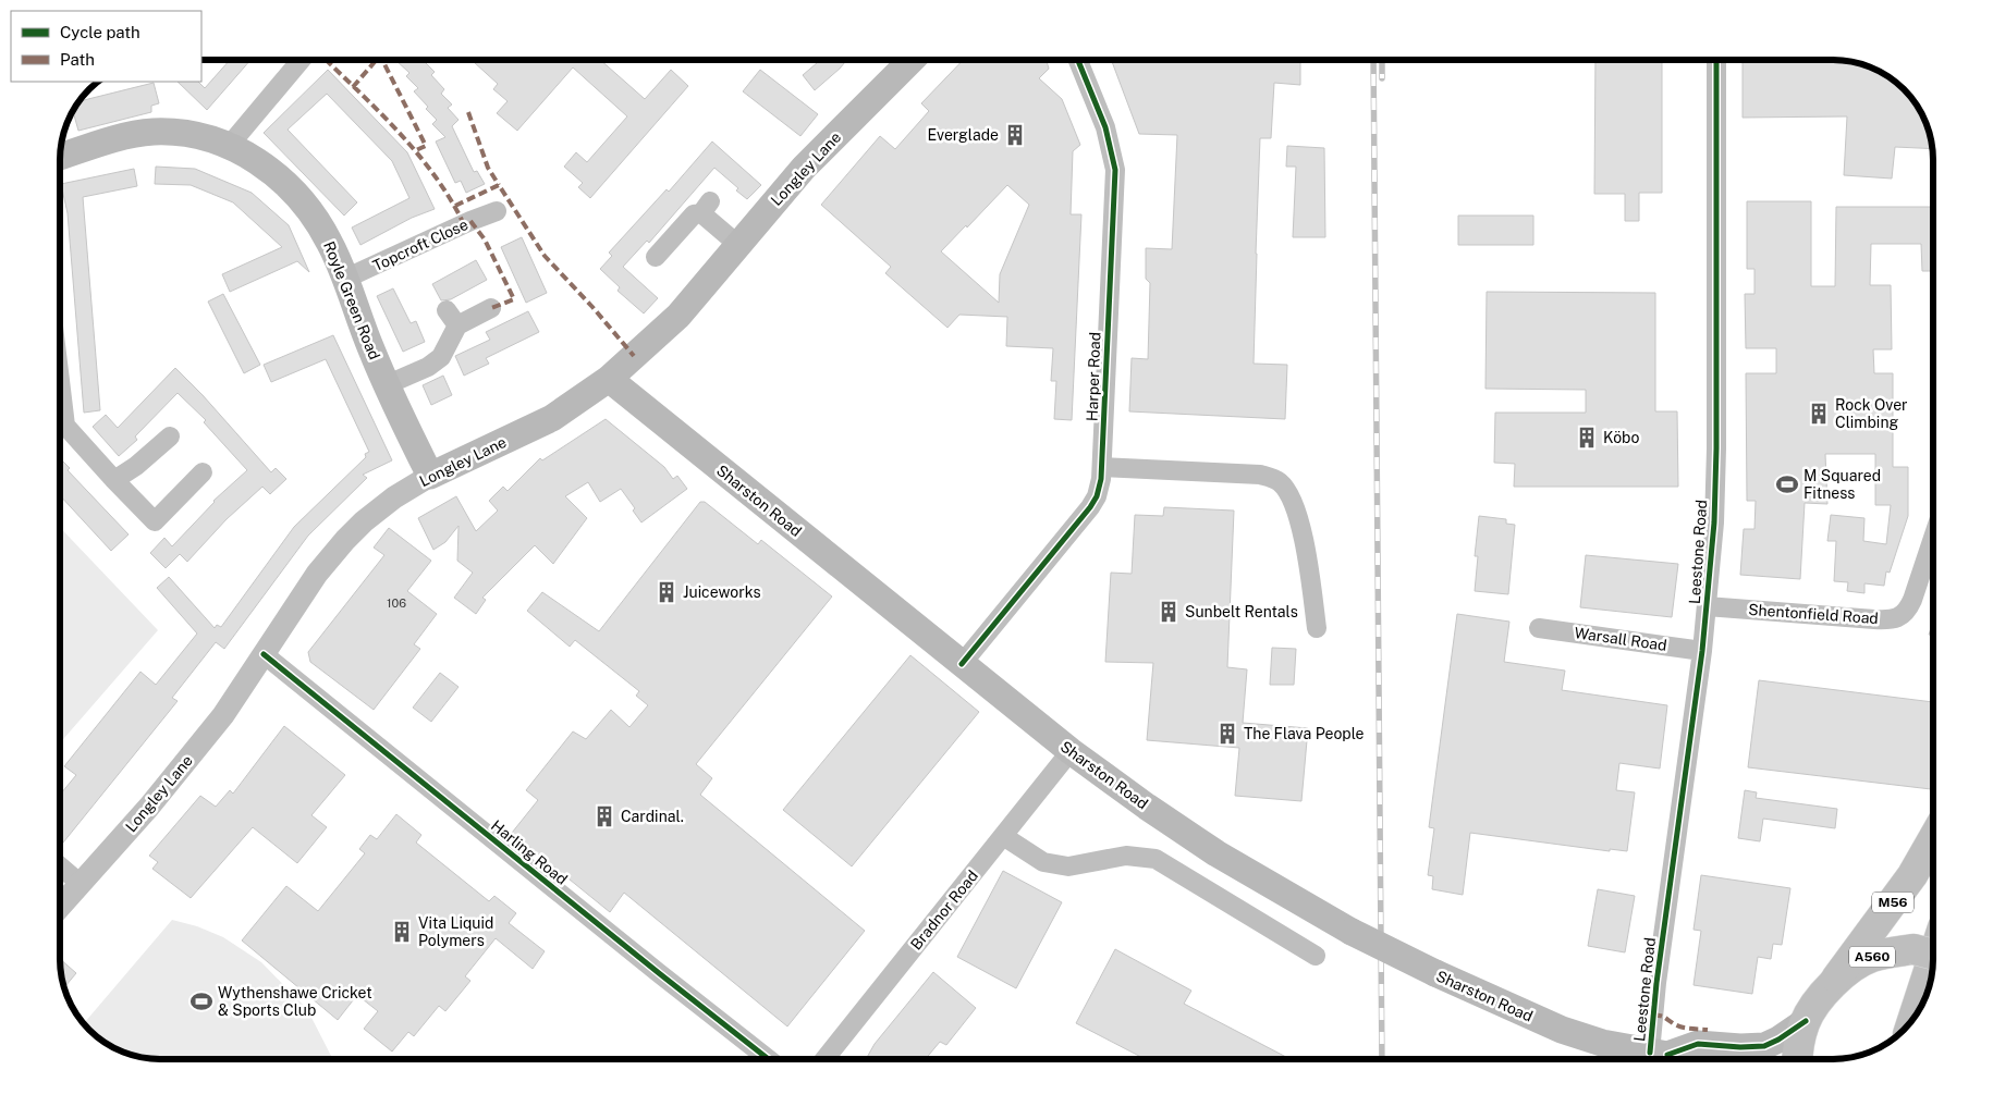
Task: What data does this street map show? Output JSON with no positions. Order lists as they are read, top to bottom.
{
  "streets": {
    "highway": ["M56", "A560"],
    "main road": ["Longley Lane", "Royle Green Road", "Sharston Road"],
    "street": [
      "Topcroft Close",
      "Harper Road",
      "Leestone Road",
      "Shentonfield Road",
      "Warsall Road",
      "Harling Road",
      "Bradnor Road"
    ]
  },
  "crossings": [
    ["Longley Lane", "Royle Green Road"],
    ["Longley Lane", "Sharston Road"],
    ["Longley Lane", "Harling Road"],
    ["Topcroft Close", "Royle Green Road"],
    ["Harper Road", "Sharston Road"],
    ["Sharston Road", "Leestone Road"],
    ["Sharston Road", "Bradnor Road"],
    ["Sharston Road", "A560"],
    ["Leestone Road", "Shentonfield Road"],
    ["Leestone Road", "Warsall Road"],
    ["M56", "A560"]
  ],
  "places": {
    "building": [
      "Everglade",
      "Rock Over Climbing",
      "Köbo",
      "Juiceworks",
      "Sunbelt Rentals",
      "The Flava People",
      "Cardinal.",
      "Vita Liquid Polymers"
    ],
    "sports": ["M Squared Fitness", "Wythenshawe Cricket & Sports Club"]
  },
  "house_numbers": ["106"],
  "legend": ["Cycle path", "Path"]
}
